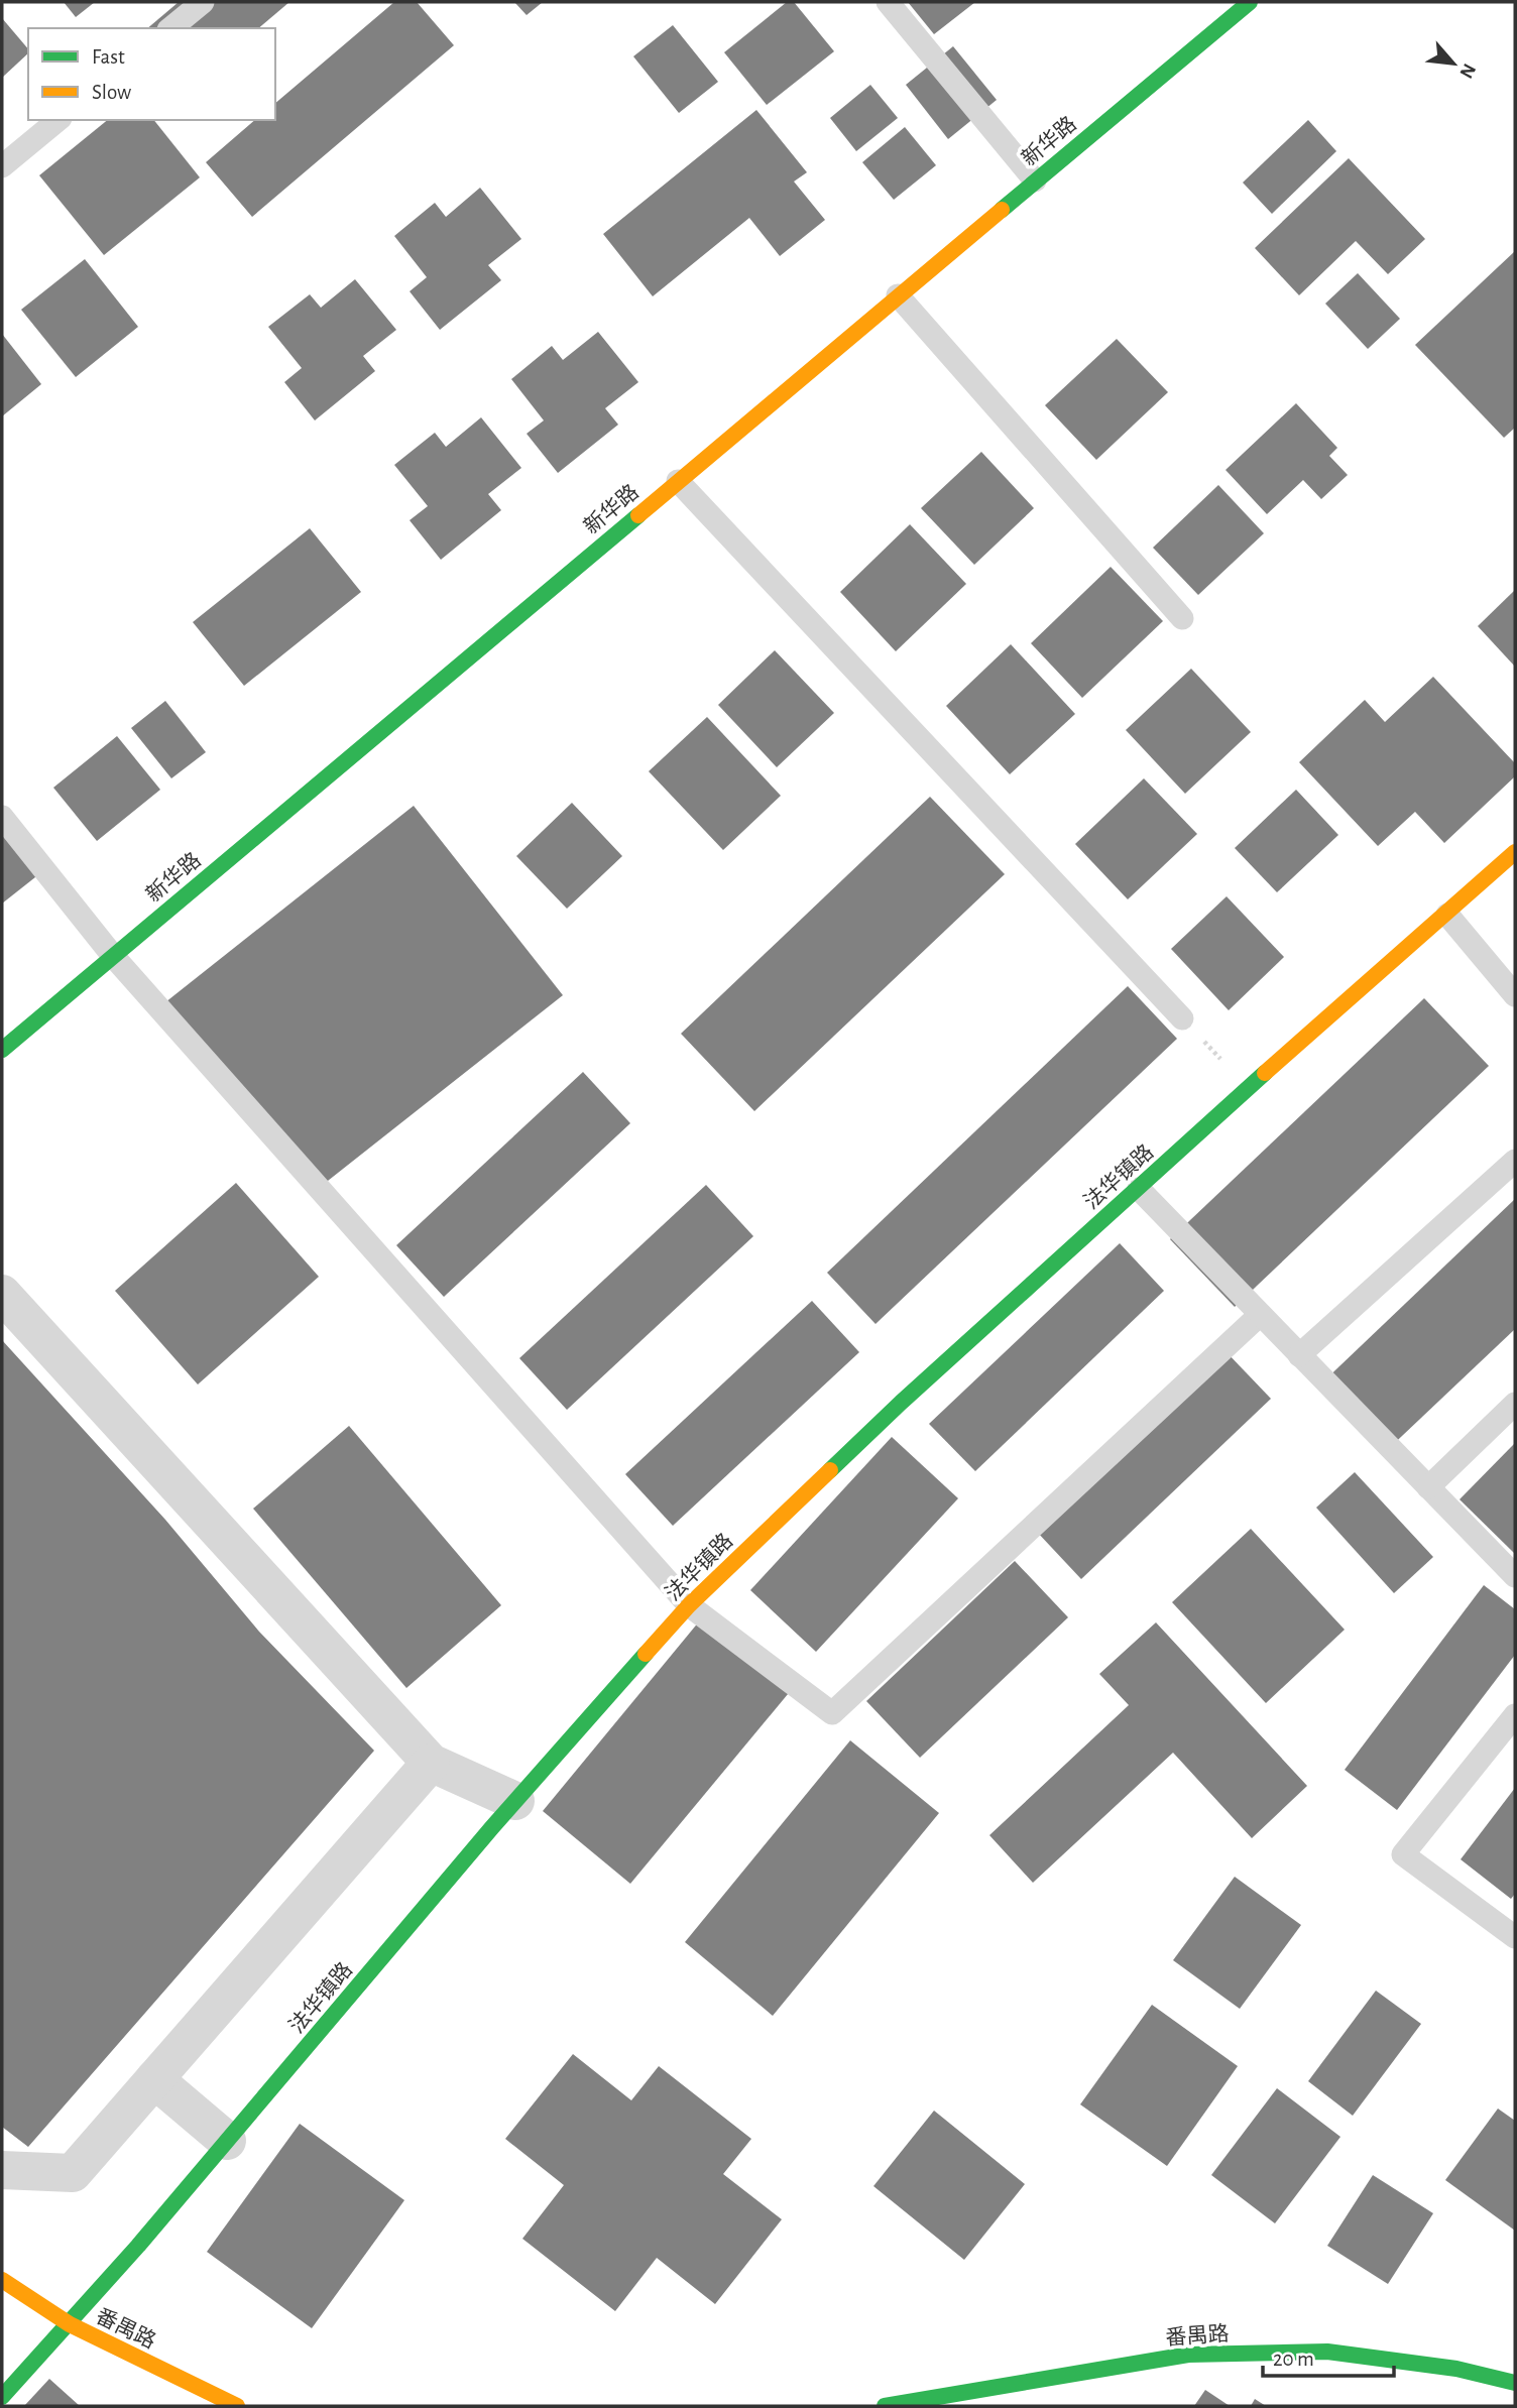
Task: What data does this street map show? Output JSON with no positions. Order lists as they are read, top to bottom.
{
  "streets": {
    "street": ["新华路", "法华镇路", "番禺路"]
  },
  "crossings": [
    ["法华镇路", "番禺路"]
  ],
  "legend": ["Fast", "Slow"],
  "scale_bar": "20 m",
  "north": "bottom right"
}
